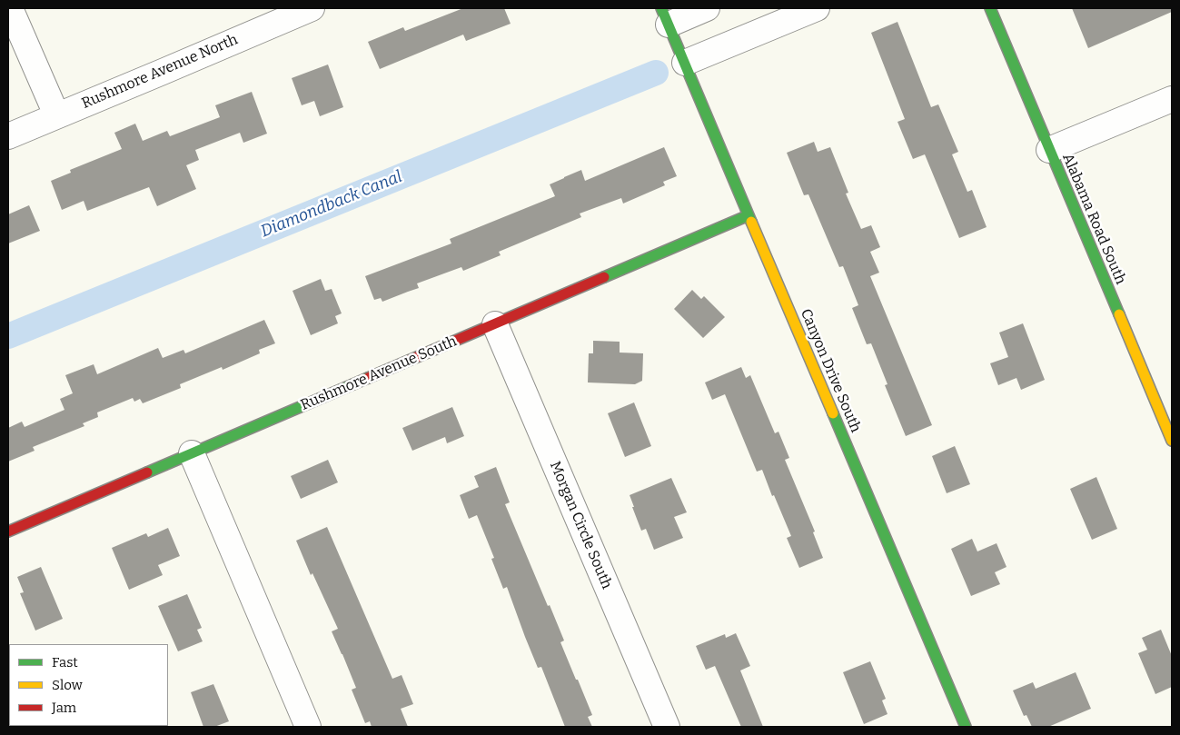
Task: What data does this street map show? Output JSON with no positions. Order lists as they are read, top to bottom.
{
  "streets": {
    "street": [
      "Rushmore Avenue North",
      "Alabama Road South",
      "Canyon Drive South",
      "Rushmore Avenue South",
      "Morgan Circle South"
    ]
  },
  "crossings": [
    ["Canyon Drive South", "Rushmore Avenue South"],
    ["Rushmore Avenue South", "Morgan Circle South"]
  ],
  "water": ["Diamondback Canal"],
  "legend": ["Fast", "Slow", "Jam"]
}
